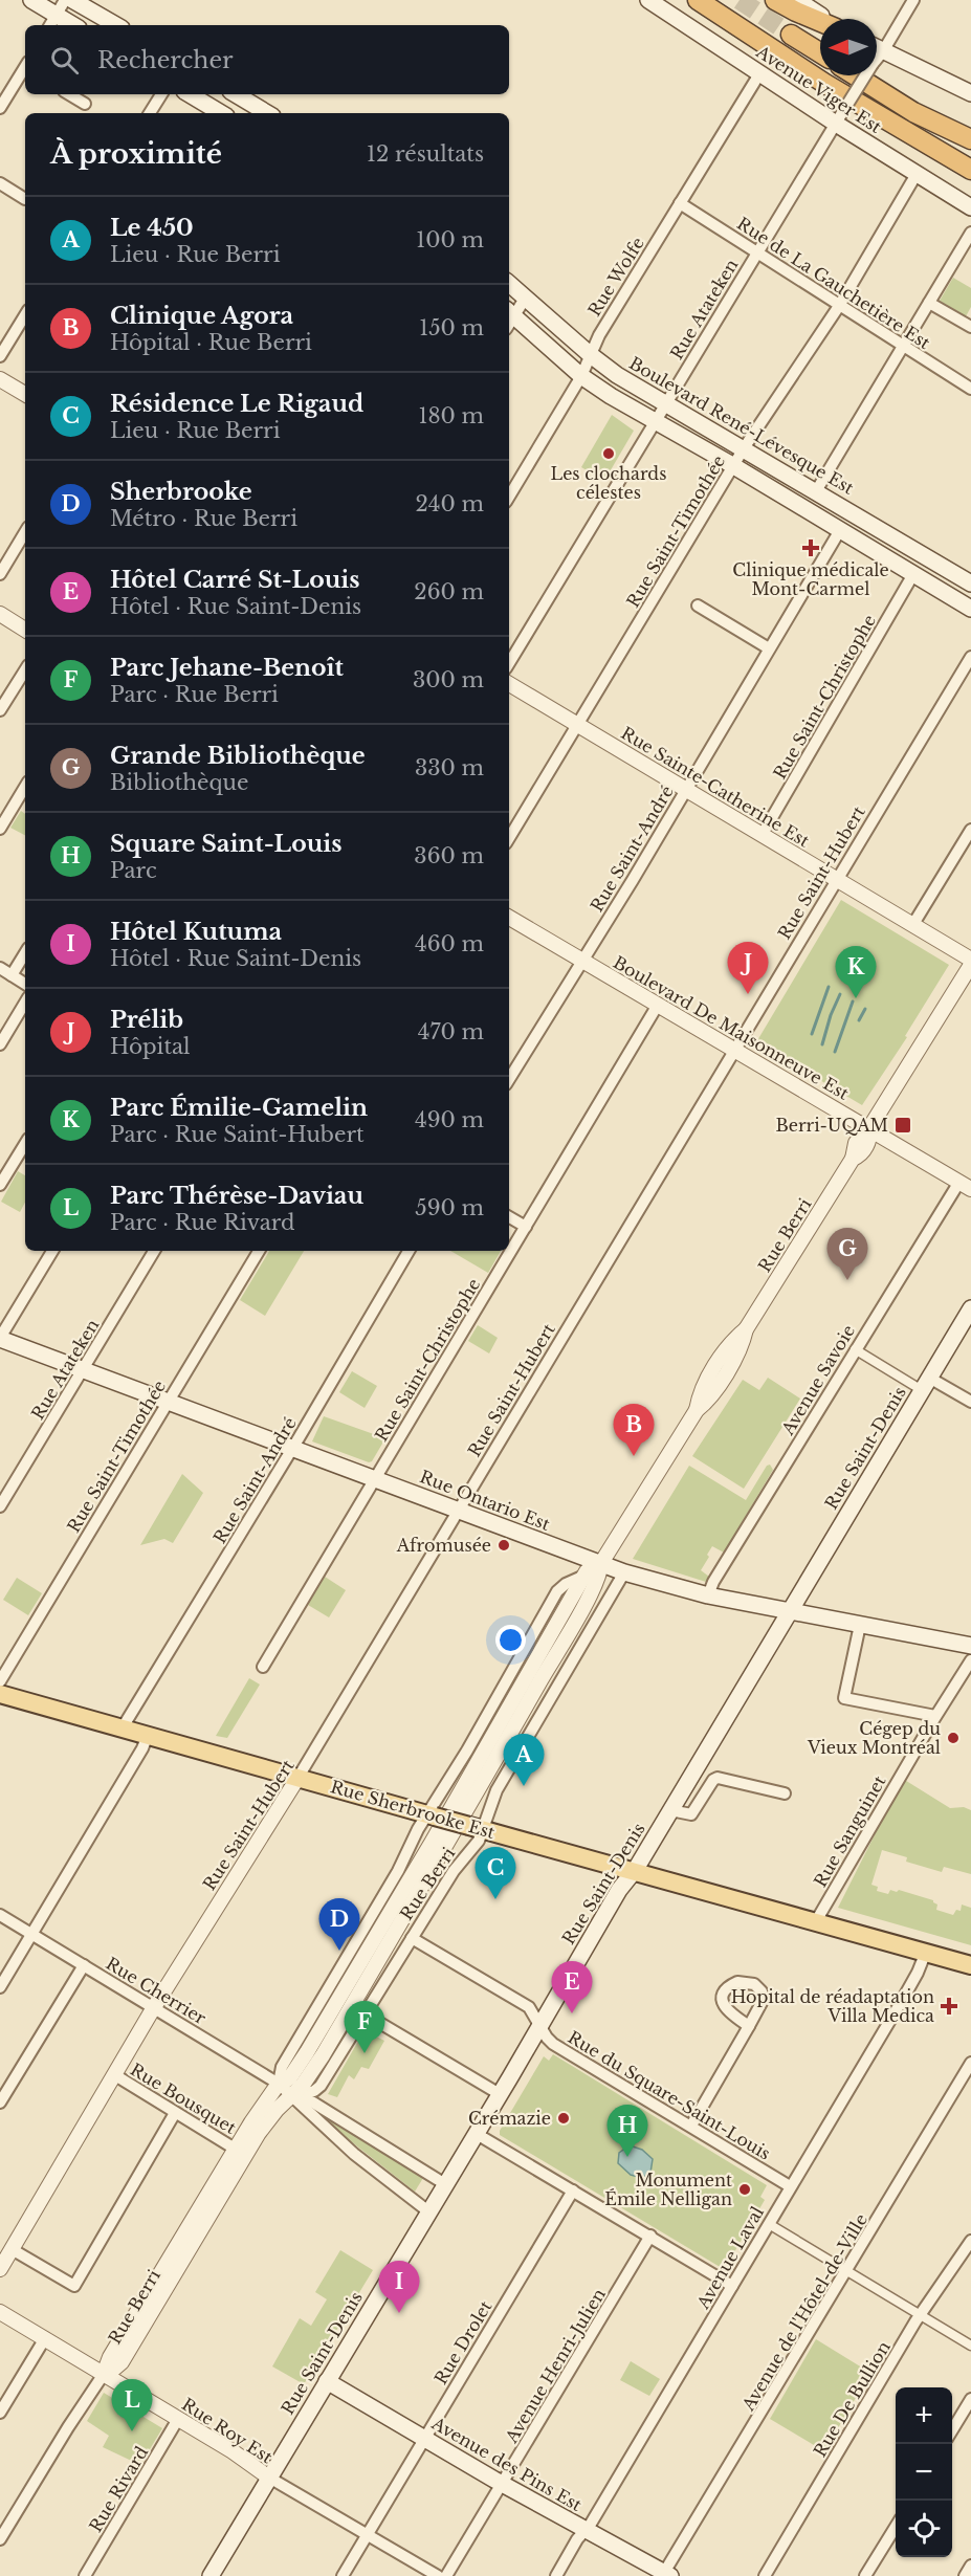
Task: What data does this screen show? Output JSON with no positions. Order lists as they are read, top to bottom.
{
  "streets": {
    "main road": [
      "Avenue Viger Est",
      "Boulevard René-Lévesque Est",
      "Rue Saint-Denis",
      "Rue Ontario Est",
      "Rue Sherbrooke Est",
      "Avenue des Pins Est"
    ],
    "street": [
      "Rue Wolfe",
      "Rue de La Gauchetière Est",
      "Rue Atateken",
      "Rue Saint-Timothée",
      "Rue Saint-Christophe",
      "Rue Sainte-Catherine Est",
      "Rue Saint-André",
      "Rue Saint-Hubert",
      "Boulevard De Maisonneuve Est",
      "Rue Berri",
      "Avenue Savoie",
      "Rue Sanguinet",
      "Rue Cherrier",
      "Rue du Square-Saint-Louis",
      "Rue Bousquet",
      "Avenue Laval",
      "Avenue de l'Hôtel-de-Ville",
      "Rue Drolet",
      "Avenue Henri-Julien",
      "Rue De Bullion",
      "Rue Roy Est",
      "Rue Rivard"
    ]
  },
  "crossings": [
    ["Avenue Viger Est", "Rue Wolfe"],
    ["Avenue Viger Est", "Rue Atateken"],
    ["Avenue Viger Est", "Rue Saint-Timothée"],
    ["Rue Wolfe", "Rue de La Gauchetière Est"],
    ["Rue Wolfe", "Boulevard René-Lévesque Est"],
    ["Rue de La Gauchetière Est", "Rue Atateken"],
    ["Rue de La Gauchetière Est", "Rue Saint-Timothée"],
    ["Rue Atateken", "Boulevard René-Lévesque Est"],
    ["Rue Atateken", "Rue Ontario Est"],
    ["Boulevard René-Lévesque Est", "Rue Saint-Timothée"],
    ["Rue Saint-Timothée", "Rue Sainte-Catherine Est"],
    ["Rue Saint-Timothée", "Rue Ontario Est"],
    ["Rue Saint-Christophe", "Rue Sainte-Catherine Est"],
    ["Rue Saint-Christophe", "Boulevard De Maisonneuve Est"],
    ["Rue Saint-Christophe", "Rue Ontario Est"],
    ["Rue Sainte-Catherine Est", "Rue Saint-André"],
    ["Rue Sainte-Catherine Est", "Rue Saint-Hubert"],
    ["Rue Sainte-Catherine Est", "Rue Berri"],
    ["Rue Saint-André", "Boulevard De Maisonneuve Est"],
    ["Rue Saint-André", "Rue Ontario Est"],
    ["Rue Saint-André", "Rue Sherbrooke Est"],
    ["Rue Saint-Hubert", "Boulevard De Maisonneuve Est"],
    ["Rue Saint-Hubert", "Rue Ontario Est"],
    ["Rue Saint-Hubert", "Rue Sherbrooke Est"],
    ["Rue Saint-Hubert", "Rue Cherrier"],
    ["Rue Saint-Hubert", "Rue Bousquet"],
    ["Boulevard De Maisonneuve Est", "Rue Berri"],
    ["Boulevard De Maisonneuve Est", "Avenue Savoie"],
    ["Rue Berri", "Rue Ontario Est"],
    ["Rue Berri", "Rue Sherbrooke Est"],
    ["Rue Berri", "Rue Cherrier"],
    ["Rue Berri", "Rue du Square-Saint-Louis"],
    ["Rue Berri", "Rue Bousquet"],
    ["Rue Berri", "Rue Roy Est"],
    ["Avenue Savoie", "Rue Ontario Est"],
    ["Rue Saint-Denis", "Rue Ontario Est"],
    ["Rue Saint-Denis", "Rue Sherbrooke Est"],
    ["Rue Saint-Denis", "Rue Cherrier"],
    ["Rue Saint-Denis", "Rue du Square-Saint-Louis"],
    ["Rue Saint-Denis", "Rue Roy Est"],
    ["Rue Saint-Denis", "Avenue des Pins Est"],
    ["Rue Sherbrooke Est", "Rue Sanguinet"],
    ["Rue Sherbrooke Est", "Avenue Laval"],
    ["Rue du Square-Saint-Louis", "Avenue Laval"],
    ["Avenue Laval", "Avenue des Pins Est"],
    ["Avenue de l'Hôtel-de-Ville", "Avenue des Pins Est"],
    ["Rue Drolet", "Rue Roy Est"],
    ["Rue Drolet", "Avenue des Pins Est"],
    ["Avenue Henri-Julien", "Avenue des Pins Est"],
    ["Rue Roy Est", "Rue Rivard"]
  ],
  "places": {
    "other": [
      "Les clochards célestes",
      "Afromusée",
      "Cégep du Vieux Montréal",
      "Crémazie",
      "Monument Émile Nelligan"
    ],
    "health": ["Clinique médicale Mont-Carmel", "Hopital de réadaptation Villa Medica"],
    "transit": ["Berri-UQAM"]
  },
  "north": "left",
  "page": {
    "search": "Rechercher",
    "heading": ["À proximité", "12 résultats"],
    "list": [
      {
        "mark": "A",
        "name": "Le 450",
        "note": "Lieu · Rue Berri",
        "value": "100 m"
      },
      {
        "mark": "B",
        "name": "Clinique Agora",
        "note": "Hôpital · Rue Berri",
        "value": "150 m"
      },
      {
        "mark": "C",
        "name": "Résidence Le Rigaud",
        "note": "Lieu · Rue Berri",
        "value": "180 m"
      },
      {
        "mark": "D",
        "name": "Sherbrooke",
        "note": "Métro · Rue Berri",
        "value": "240 m"
      },
      {
        "mark": "E",
        "name": "Hôtel Carré St-Louis",
        "note": "Hôtel · Rue Saint-Denis",
        "value": "260 m"
      },
      {
        "mark": "F",
        "name": "Parc Jehane-Benoît",
        "note": "Parc · Rue Berri",
        "value": "300 m"
      },
      {
        "mark": "G",
        "name": "Grande Bibliothèque",
        "note": "Bibliothèque",
        "value": "330 m"
      },
      {
        "mark": "H",
        "name": "Square Saint-Louis",
        "note": "Parc",
        "value": "360 m"
      },
      {
        "mark": "I",
        "name": "Hôtel Kutuma",
        "note": "Hôtel · Rue Saint-Denis",
        "value": "460 m"
      },
      {
        "mark": "J",
        "name": "Prélib",
        "note": "Hôpital",
        "value": "470 m"
      },
      {
        "mark": "K",
        "name": "Parc Émilie-Gamelin",
        "note": "Parc · Rue Saint-Hubert",
        "value": "490 m"
      },
      {
        "mark": "L",
        "name": "Parc Thérèse-Daviau",
        "note": "Parc · Rue Rivard",
        "value": "590 m"
      }
    ],
    "pins": [
      "J",
      "K",
      "G",
      "B",
      "A",
      "C",
      "D",
      "E",
      "F",
      "H",
      "I",
      "L"
    ],
    "map_buttons": ["+", "−"]
  }
}
